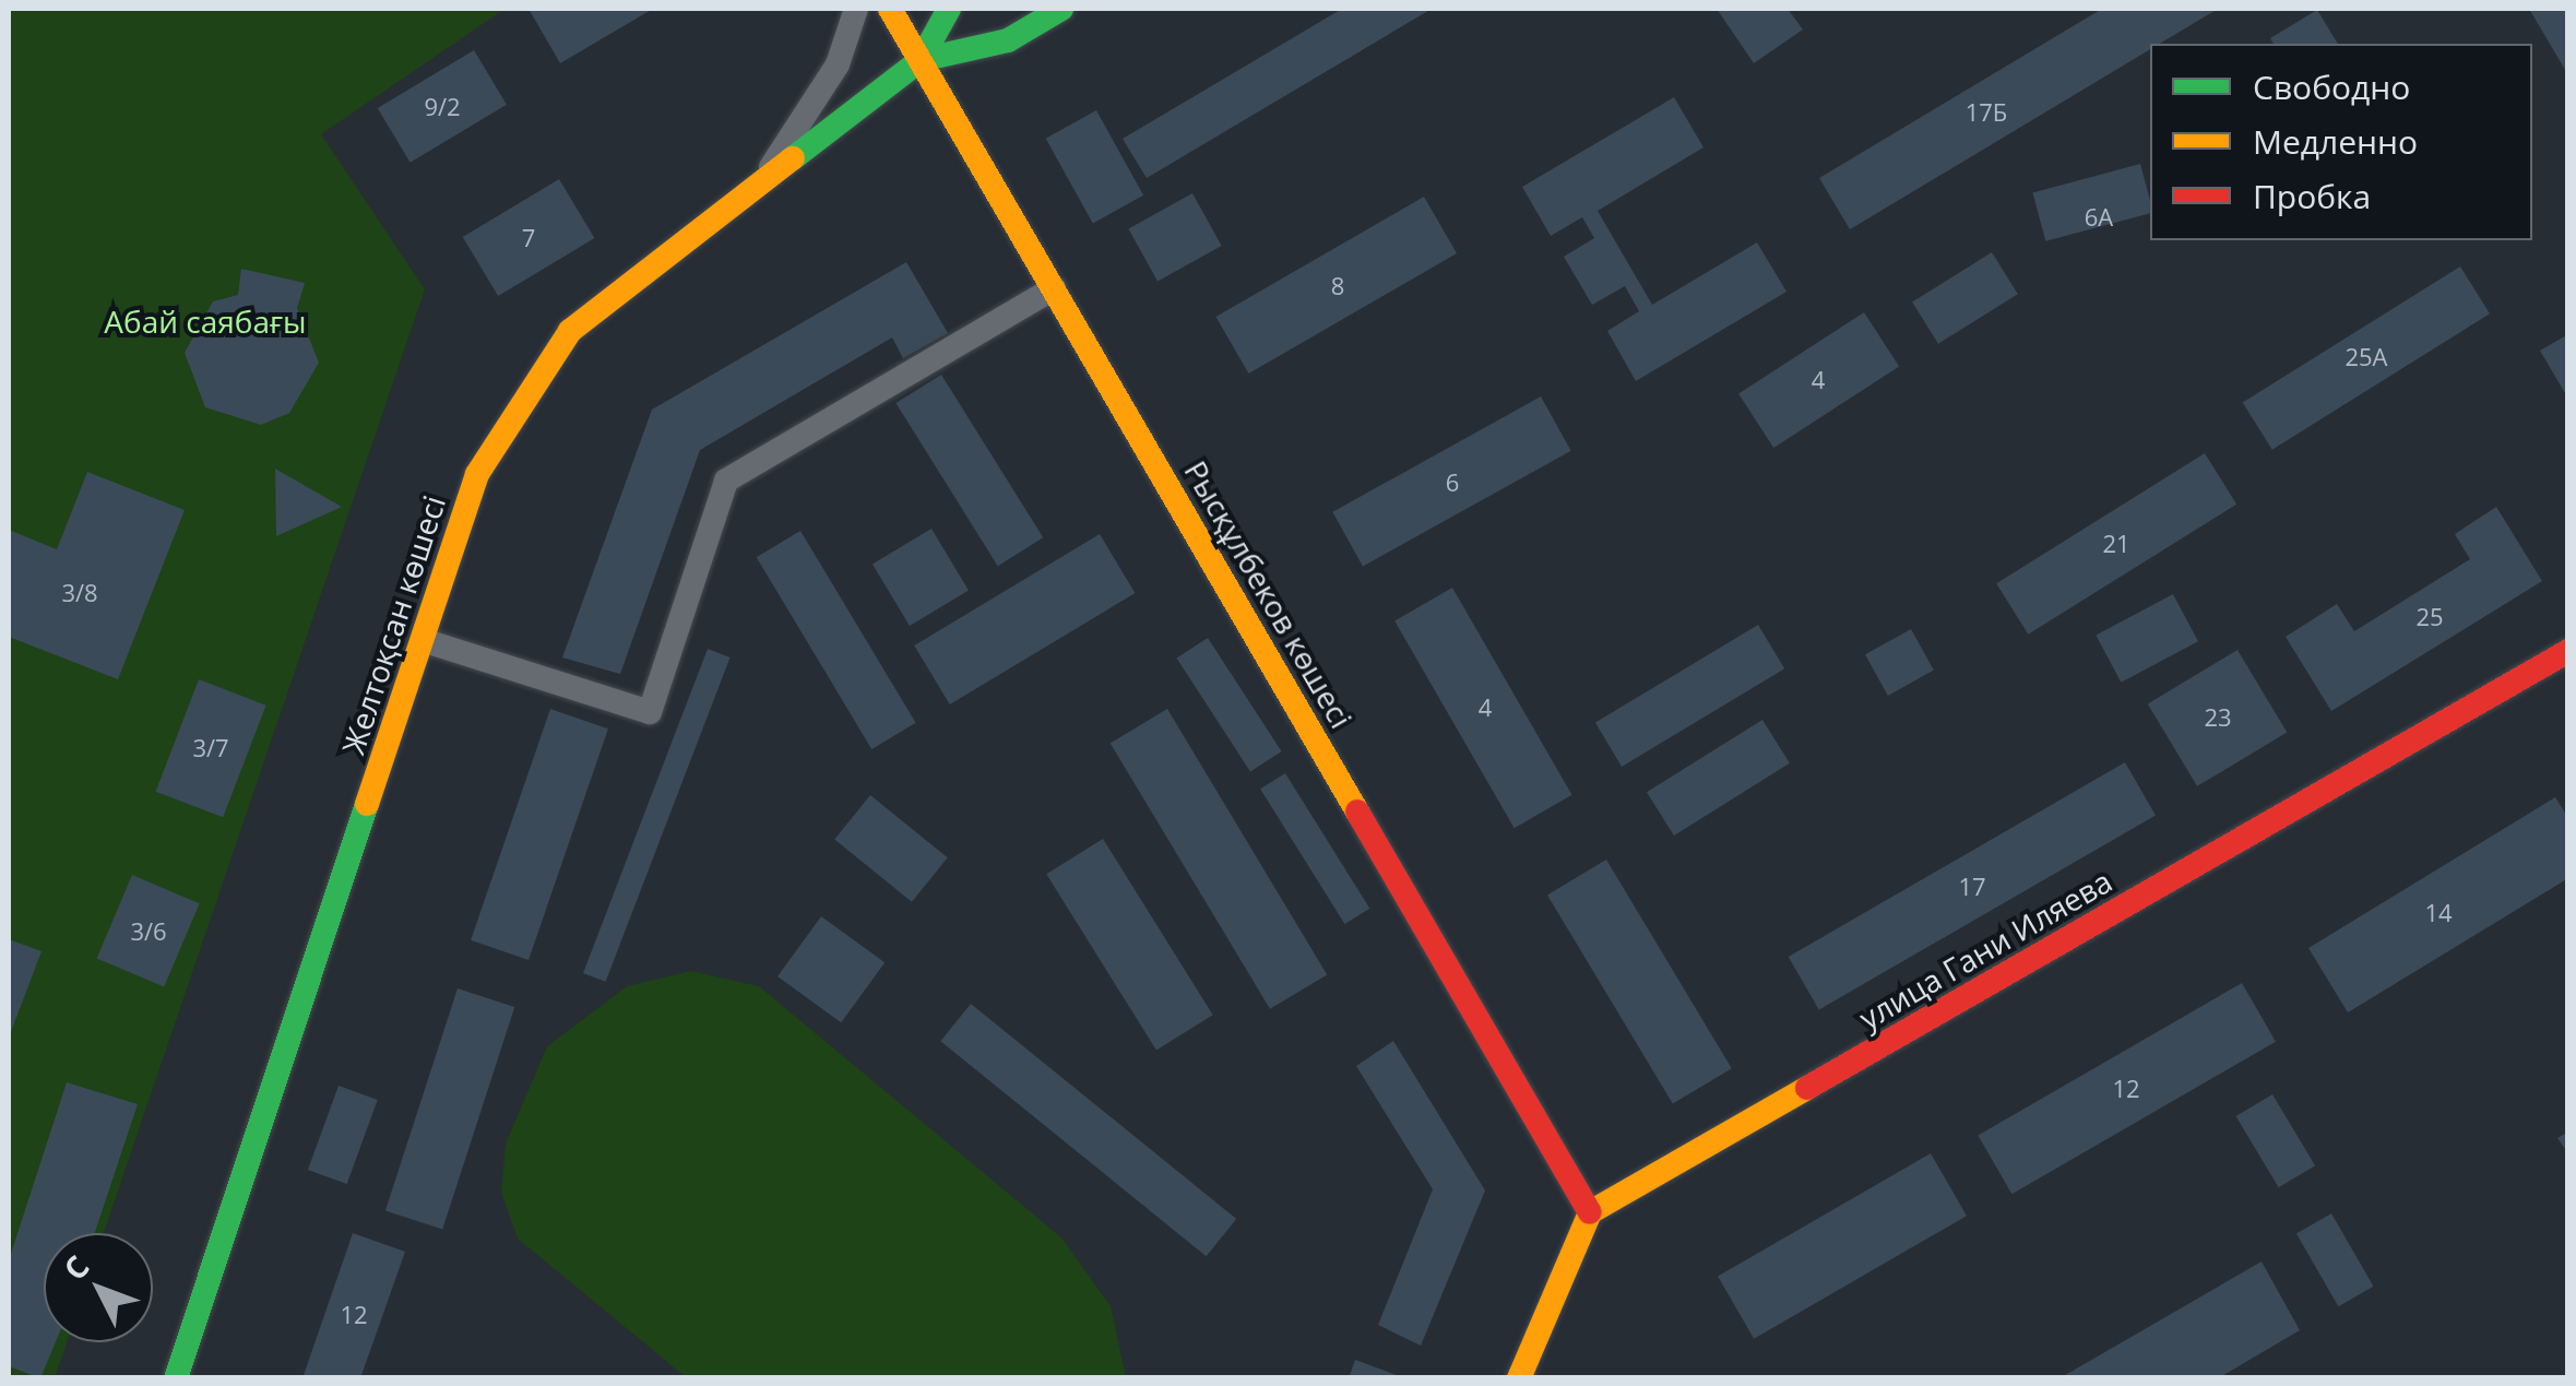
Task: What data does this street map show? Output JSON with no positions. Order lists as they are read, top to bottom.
{
  "streets": {
    "street": ["Рысқұлбеков көшесі", "Желтоқсан көшесі", "улица Гани Иляева"]
  },
  "crossings": [
    ["Рысқұлбеков көшесі", "Желтоқсан көшесі"],
    ["Рысқұлбеков көшесі", "улица Гани Иляева"]
  ],
  "parks": ["Абай саябағы"],
  "house_numbers": [
    "9/2",
    "17Б",
    "6А",
    "7",
    "8",
    "25А",
    "4",
    "6",
    "21",
    "3/8",
    "25",
    "4",
    "23",
    "3/7",
    "17",
    "14",
    "3/6",
    "12",
    "12"
  ],
  "legend": ["Свободно", "Медленно", "Пробка"],
  "north": "top left"
}
